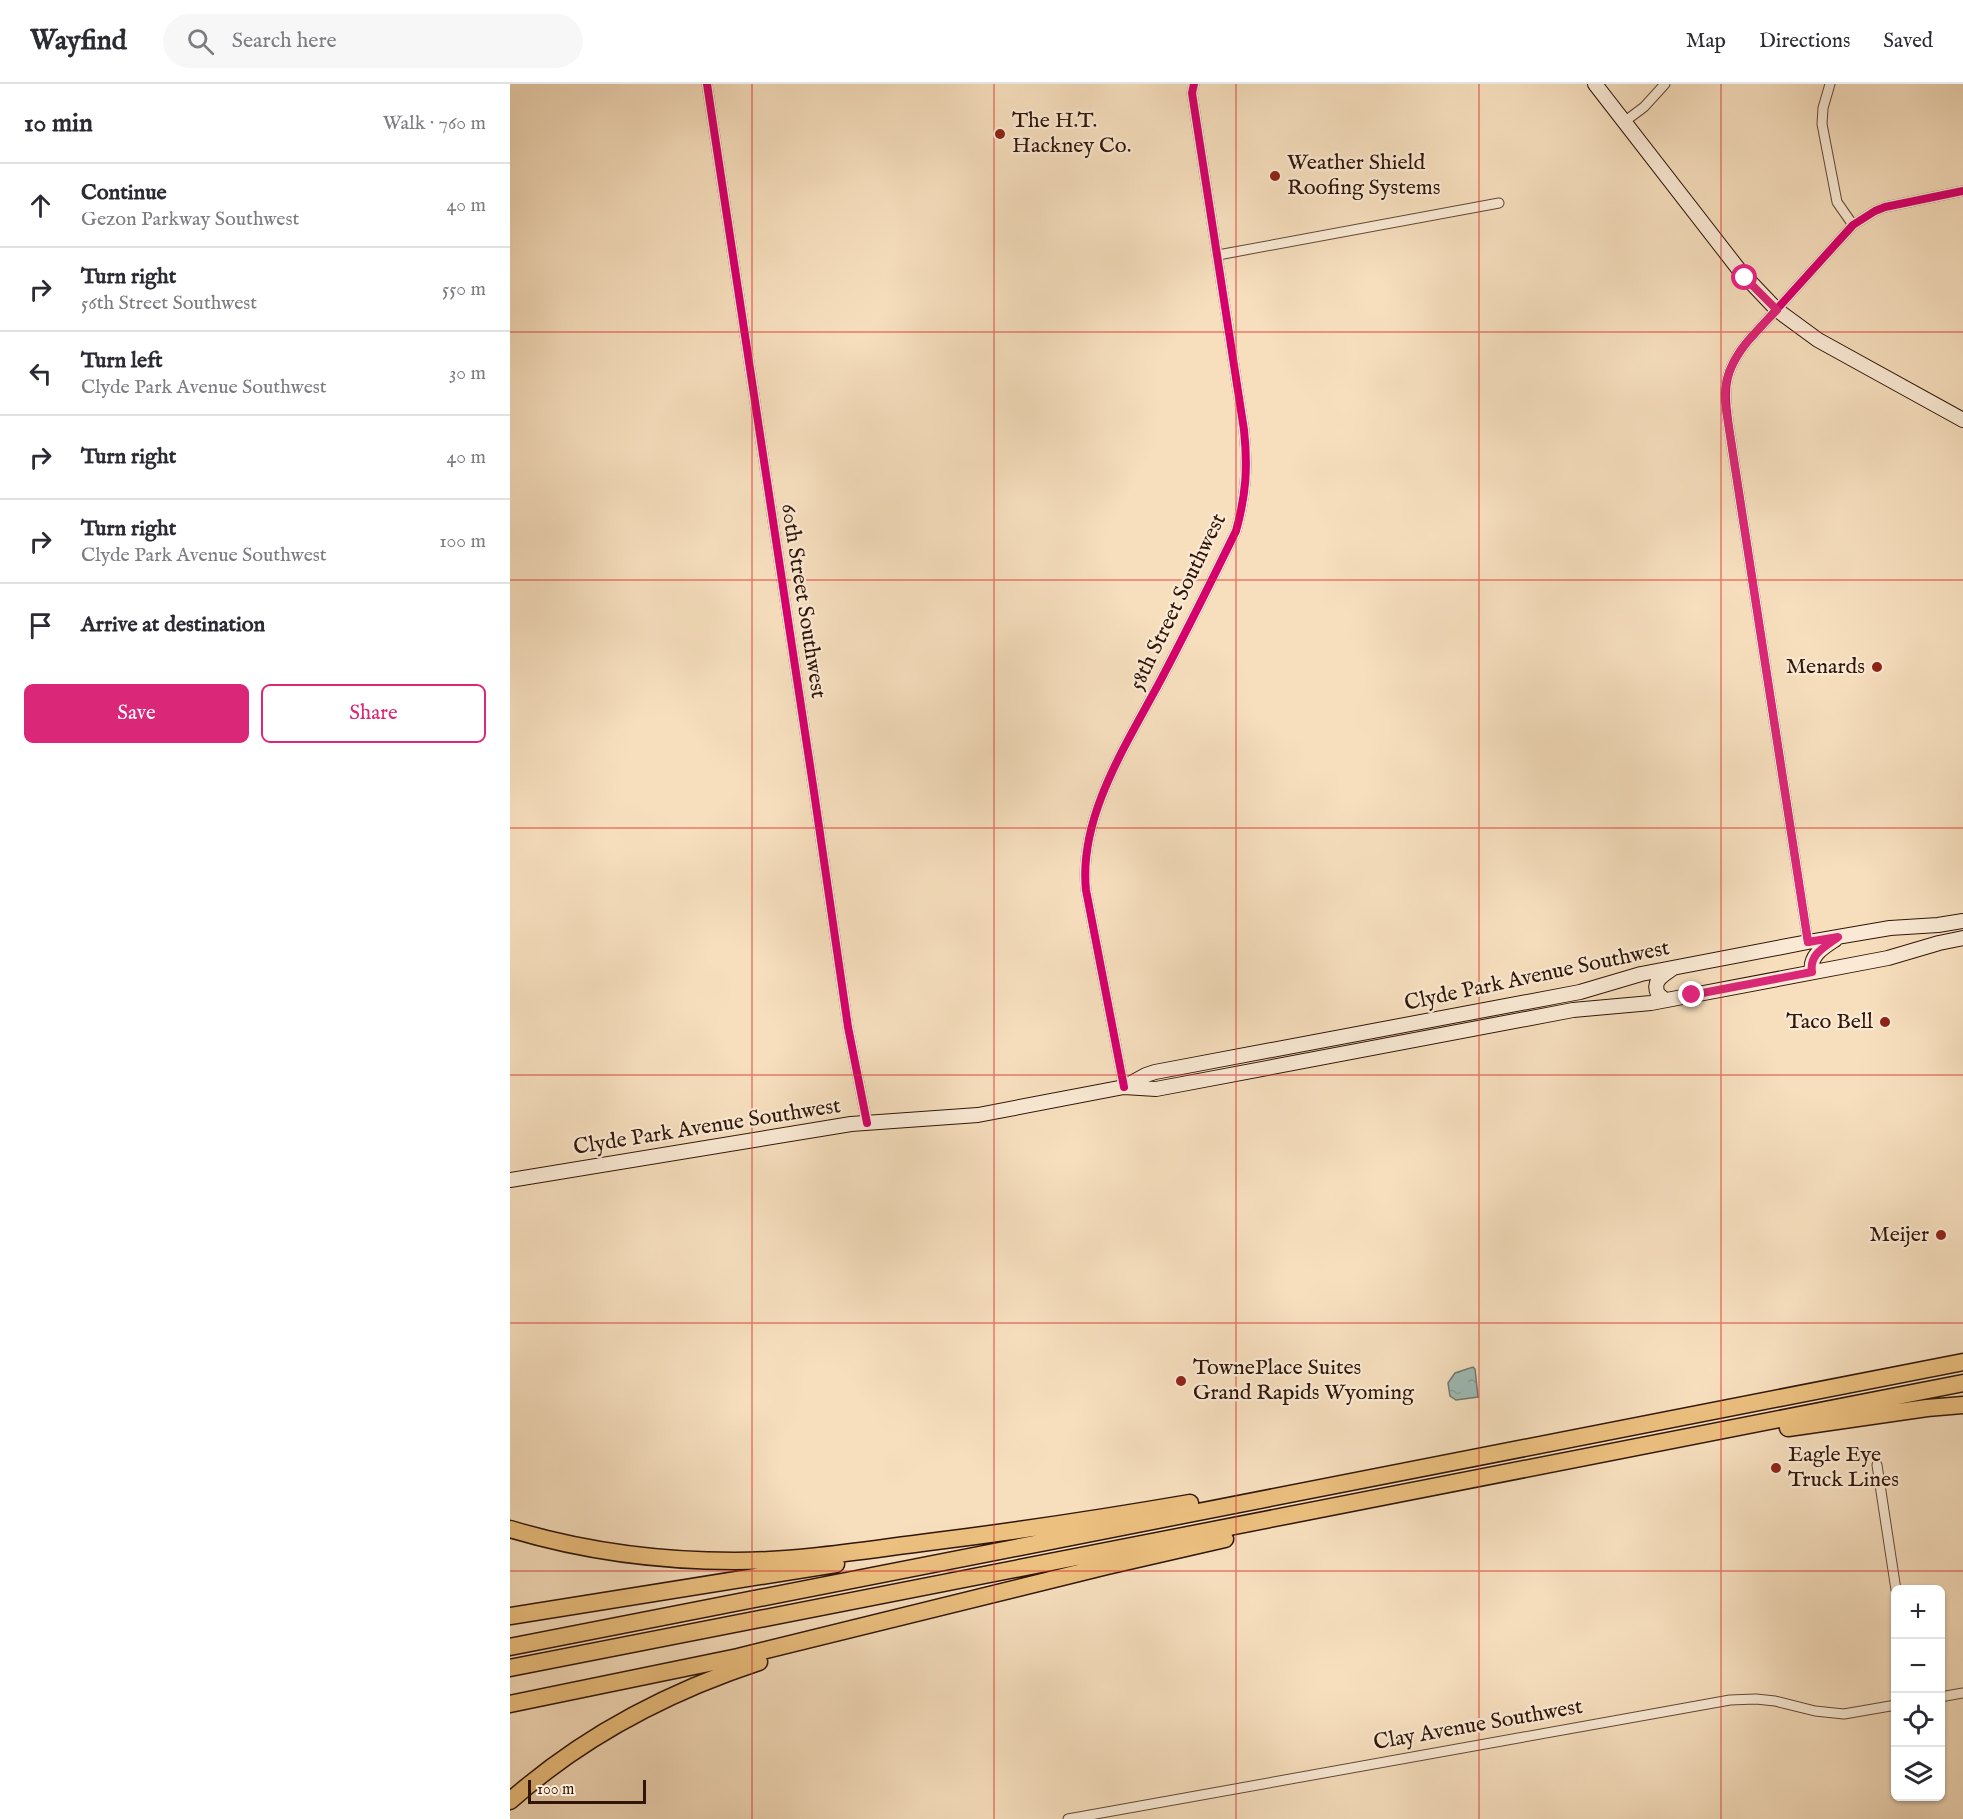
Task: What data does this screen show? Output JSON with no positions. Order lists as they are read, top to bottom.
{
  "streets": {
    "main road": ["Clyde Park Avenue Southwest"],
    "street": ["60th Street Southwest", "58th Street Southwest", "Clay Avenue Southwest"]
  },
  "crossings": [
    ["60th Street Southwest", "Clyde Park Avenue Southwest"],
    ["58th Street Southwest", "Clyde Park Avenue Southwest"]
  ],
  "places": [
    "The H.T. Hackney Co.",
    "Weather Shield Roofing Systems",
    "Menards",
    "Taco Bell",
    "Meijer",
    "TownePlace Suites Grand Rapids Wyoming",
    "Eagle Eye Truck Lines"
  ],
  "scale_bar": "100 m",
  "page": {
    "header": "Wayfind",
    "search": "Search here",
    "nav": ["Map", "Directions", "Saved"],
    "heading": ["10 min", "Walk · 760 m"],
    "list": [
      ["Continue", "Gezon Parkway Southwest", "40 m"],
      ["Turn right", "56th Street Southwest", "550 m"],
      ["Turn left", "Clyde Park Avenue Southwest", "30 m"],
      ["Turn right", "40 m"],
      ["Turn right", "Clyde Park Avenue Southwest", "100 m"],
      "Arrive at destination"
    ],
    "buttons": ["Save", "Share"],
    "map_buttons": ["+", "−"],
    "scale": "100 m"
  }
}
